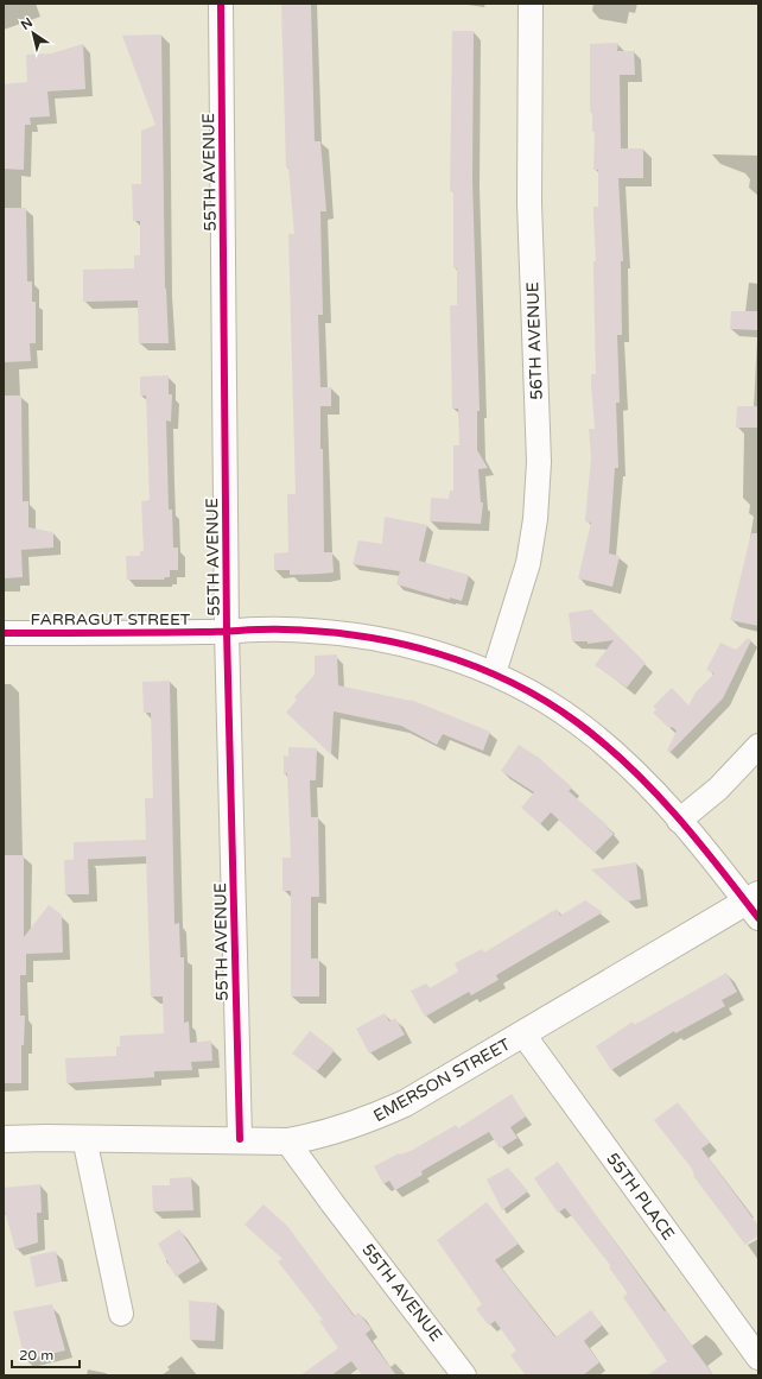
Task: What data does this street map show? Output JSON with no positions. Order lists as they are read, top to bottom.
{
  "streets": {
    "street": [
      "55TH AVENUE",
      "56TH AVENUE",
      "FARRAGUT STREET",
      "EMERSON STREET",
      "55TH PLACE"
    ]
  },
  "crossings": [
    ["55TH AVENUE", "FARRAGUT STREET"],
    ["55TH AVENUE", "EMERSON STREET"],
    ["56TH AVENUE", "FARRAGUT STREET"],
    ["FARRAGUT STREET", "EMERSON STREET"],
    ["EMERSON STREET", "55TH PLACE"]
  ],
  "scale_bar": "20 m",
  "north": "top left"
}
